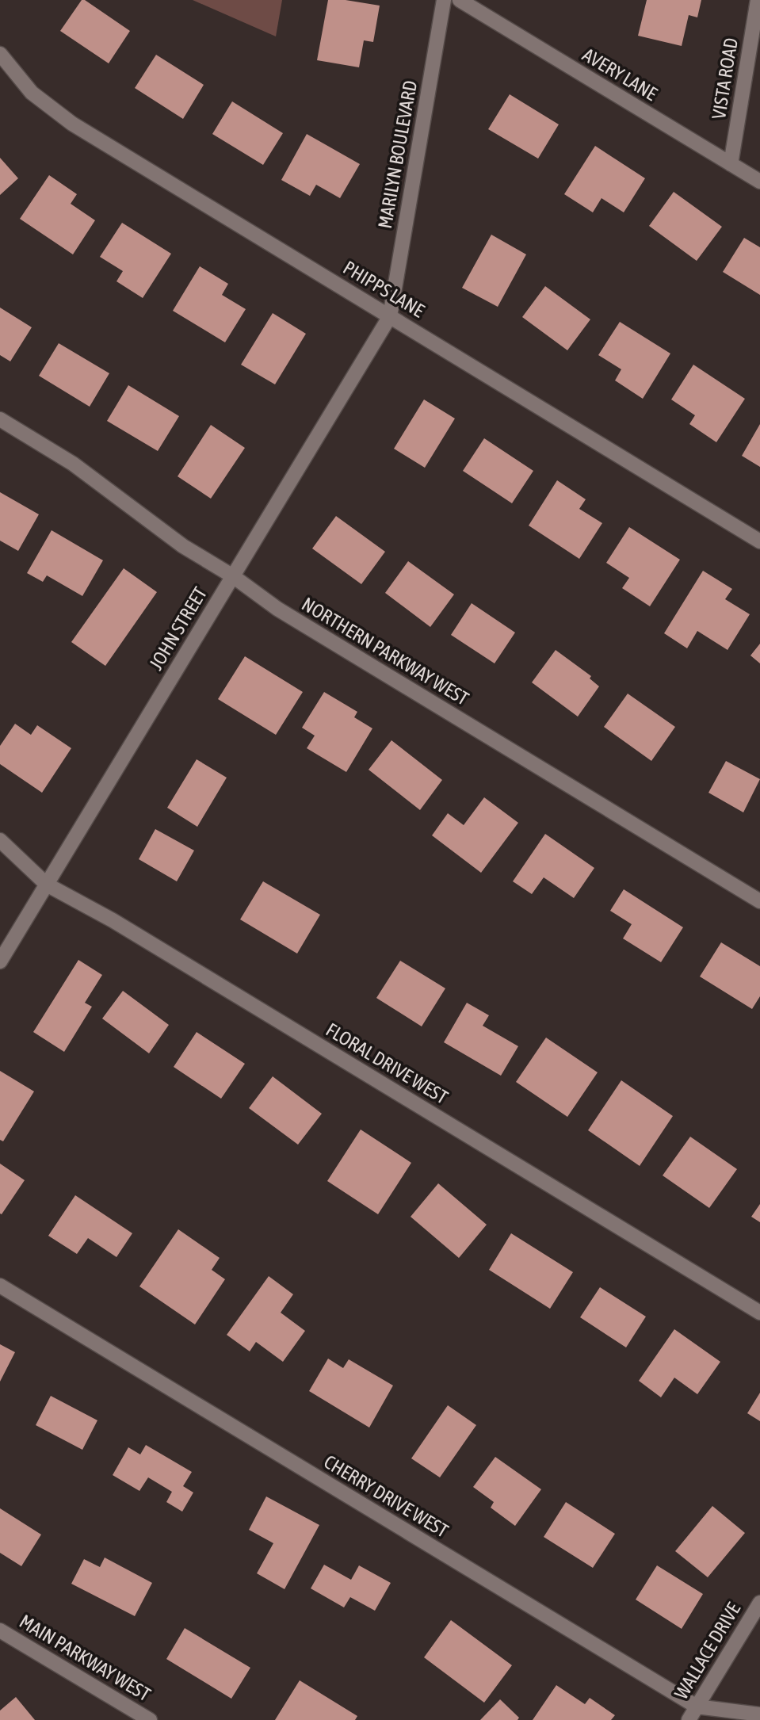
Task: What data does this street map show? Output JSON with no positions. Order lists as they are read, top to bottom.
{
  "streets": {
    "street": [
      "AVERY LANE",
      "VISTA ROAD",
      "MARILYN BOULEVARD",
      "PHIPPS LANE",
      "JOHN STREET",
      "NORTHERN PARKWAY WEST",
      "FLORAL DRIVE WEST",
      "CHERRY DRIVE WEST",
      "WALLACE DRIVE",
      "MAIN PARKWAY WEST"
    ]
  },
  "crossings": [
    ["AVERY LANE", "VISTA ROAD"],
    ["MARILYN BOULEVARD", "PHIPPS LANE"],
    ["MARILYN BOULEVARD", "JOHN STREET"],
    ["PHIPPS LANE", "JOHN STREET"],
    ["JOHN STREET", "NORTHERN PARKWAY WEST"],
    ["JOHN STREET", "FLORAL DRIVE WEST"],
    ["CHERRY DRIVE WEST", "WALLACE DRIVE"]
  ]
}
